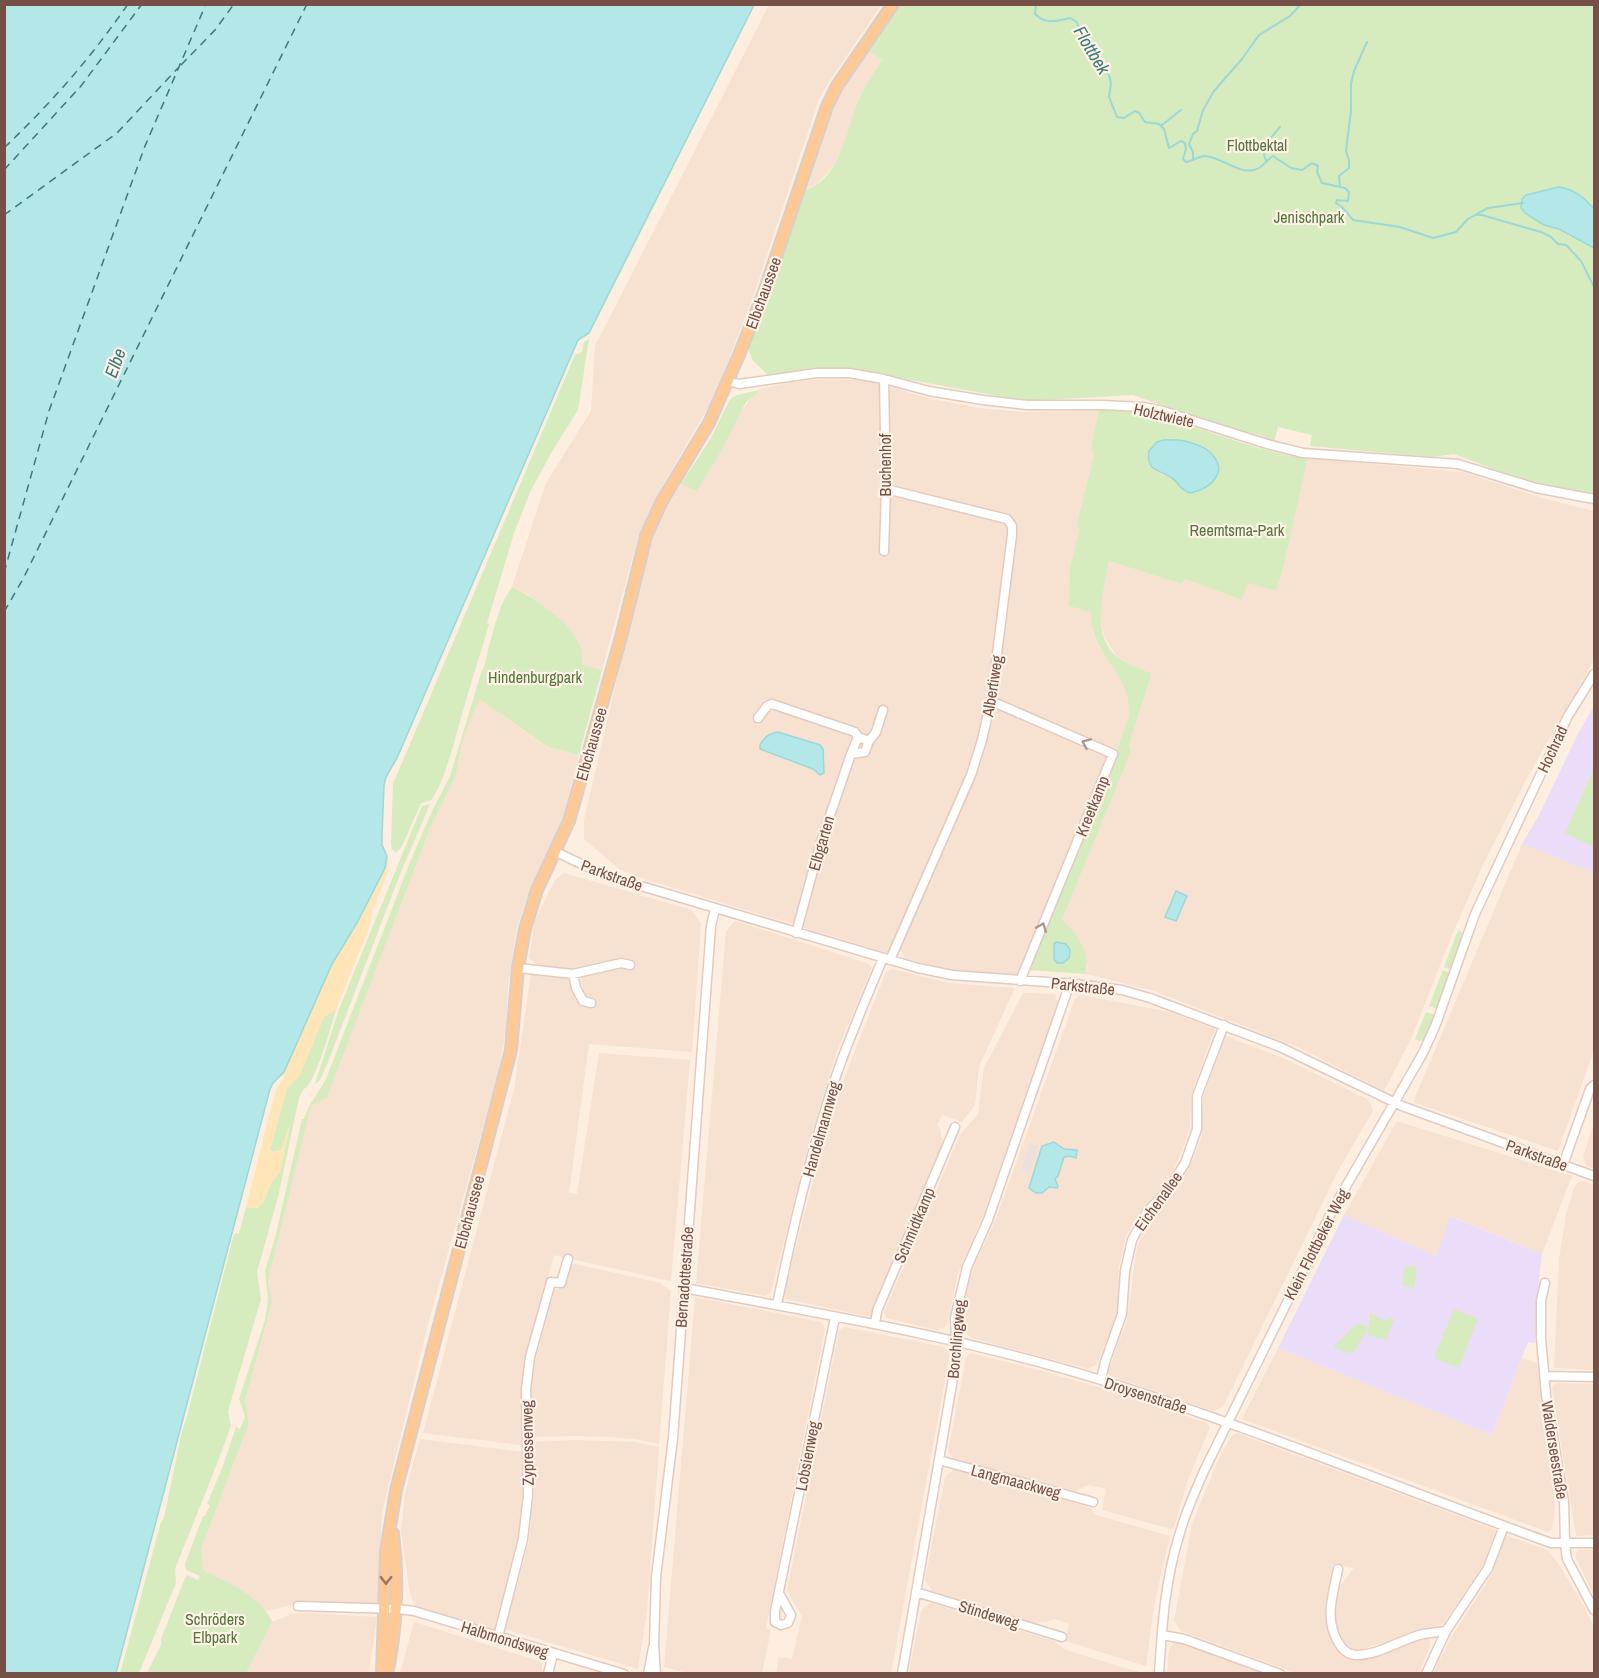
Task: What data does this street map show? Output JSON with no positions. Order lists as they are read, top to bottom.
{
  "streets": {
    "main road": ["Elbchaussee"],
    "street": [
      "Holztwiete",
      "Buchenhof",
      "Albertiweg",
      "Hochrad",
      "Kreetkamp",
      "Elbgarten",
      "Parkstraße",
      "Handelmannweg",
      "Eichenallee",
      "Schmidtkamp",
      "Klein Flottbeker Weg",
      "Bernadottestraße",
      "Borchlingweg",
      "Droysenstraße",
      "Zypressenweg",
      "Walderseestraße",
      "Lobsienweg",
      "Langmaackweg",
      "Stindeweg",
      "Halbmondsweg"
    ]
  },
  "crossings": [
    ["Elbchaussee", "Holztwiete"],
    ["Elbchaussee", "Parkstraße"],
    ["Elbchaussee", "Halbmondsweg"],
    ["Holztwiete", "Buchenhof"],
    ["Buchenhof", "Albertiweg"],
    ["Albertiweg", "Kreetkamp"],
    ["Albertiweg", "Parkstraße"],
    ["Albertiweg", "Handelmannweg"],
    ["Hochrad", "Klein Flottbeker Weg"],
    ["Kreetkamp", "Parkstraße"],
    ["Elbgarten", "Parkstraße"],
    ["Parkstraße", "Handelmannweg"],
    ["Parkstraße", "Eichenallee"],
    ["Parkstraße", "Klein Flottbeker Weg"],
    ["Parkstraße", "Bernadottestraße"],
    ["Parkstraße", "Borchlingweg"],
    ["Handelmannweg", "Droysenstraße"],
    ["Eichenallee", "Droysenstraße"],
    ["Schmidtkamp", "Droysenstraße"],
    ["Klein Flottbeker Weg", "Droysenstraße"],
    ["Bernadottestraße", "Droysenstraße"],
    ["Borchlingweg", "Droysenstraße"],
    ["Borchlingweg", "Langmaackweg"],
    ["Borchlingweg", "Stindeweg"],
    ["Droysenstraße", "Walderseestraße"],
    ["Droysenstraße", "Lobsienweg"],
    ["Zypressenweg", "Halbmondsweg"]
  ],
  "water": ["Flottbek", "Elbe"],
  "parks": [
    "Flottbektal",
    "Jenischpark",
    "Reemtsma-Park",
    "Hindenburgpark",
    "Schröders Elbpark"
  ]
}
